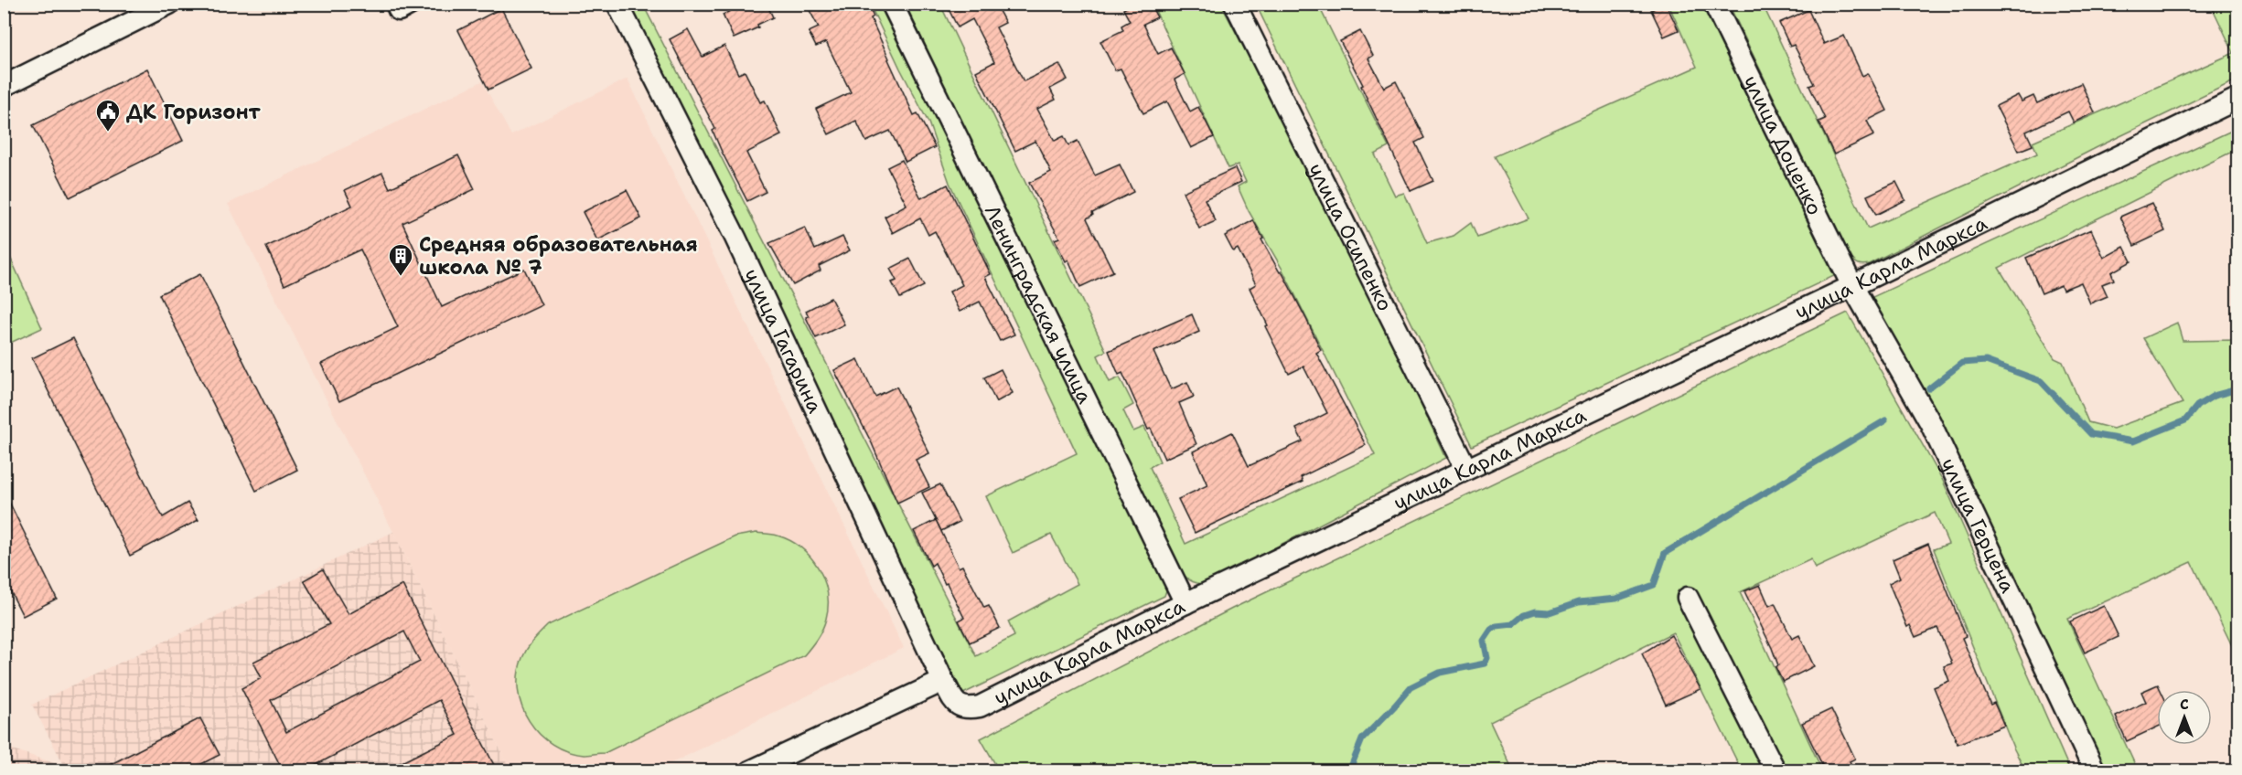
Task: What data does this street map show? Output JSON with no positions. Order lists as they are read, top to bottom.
{
  "streets": {
    "street": [
      "улица Доценко",
      "улица Осипенко",
      "улица Карла Маркса",
      "Ленинградская улица",
      "улица Гагарина",
      "улица Герцена"
    ]
  },
  "crossings": [
    ["улица Доценко", "улица Карла Маркса"],
    ["улица Доценко", "улица Герцена"],
    ["улица Осипенко", "улица Карла Маркса"],
    ["улица Карла Маркса", "Ленинградская улица"],
    ["улица Карла Маркса", "улица Гагарина"],
    ["улица Карла Маркса", "улица Герцена"]
  ],
  "places": {
    "public building": ["ДК Горизонт"],
    "building": ["Средняя образовательная школа № 7"]
  },
  "north": "top"
}
